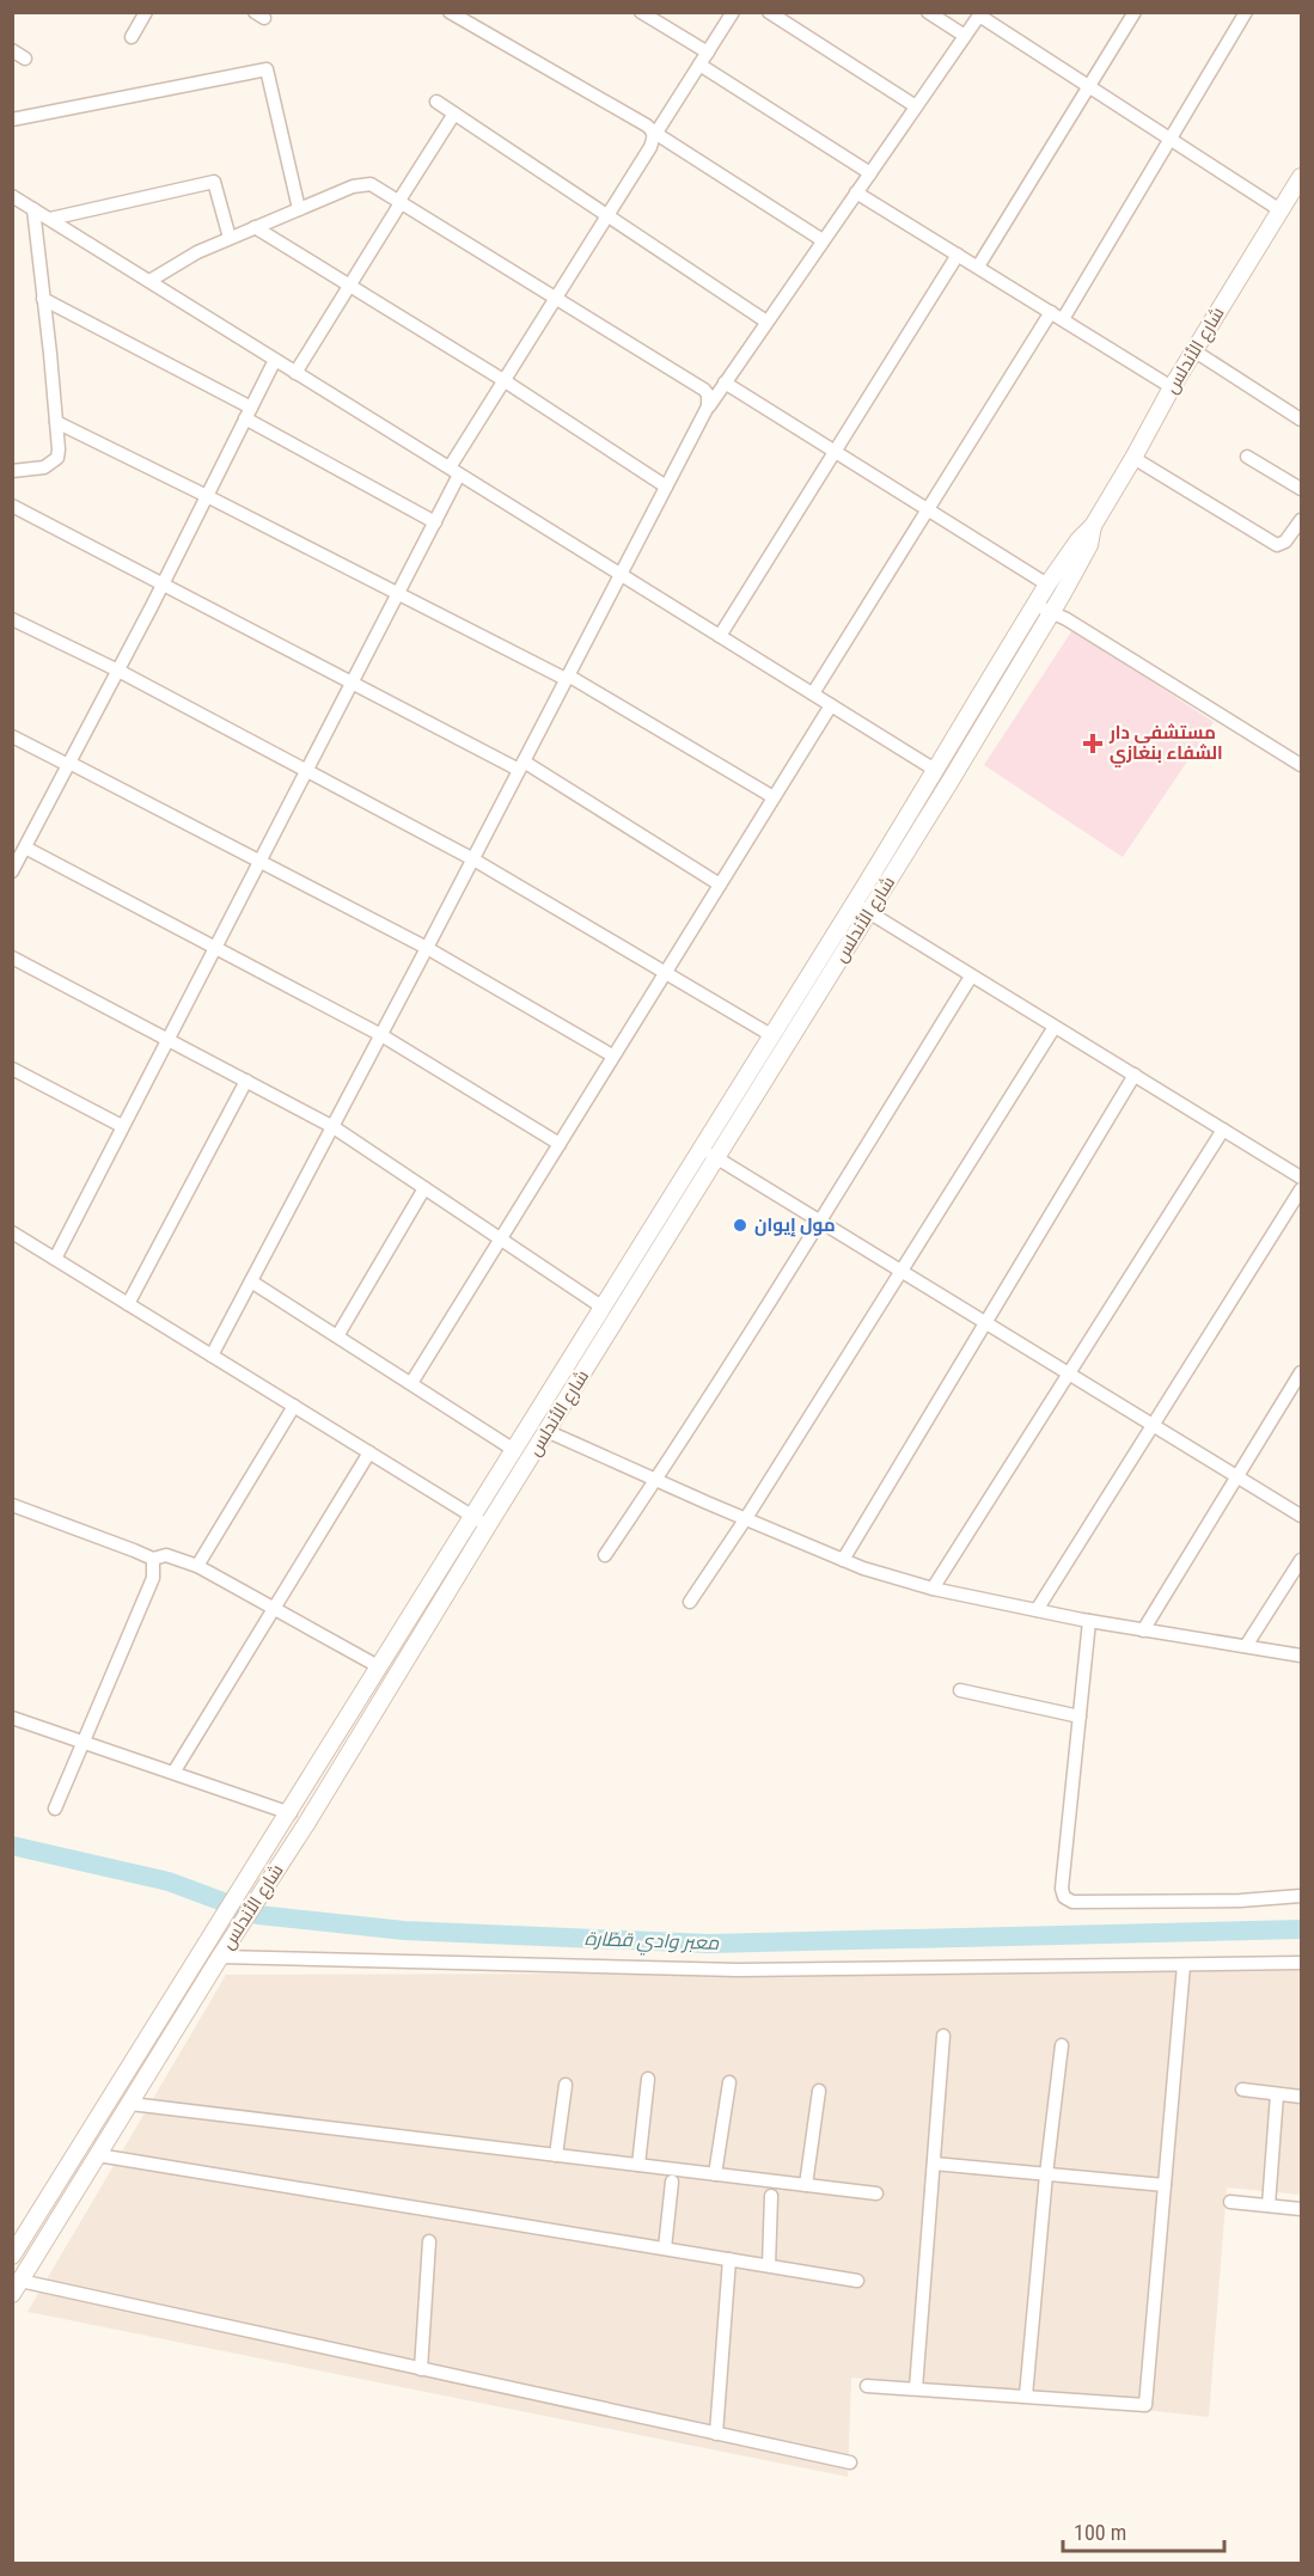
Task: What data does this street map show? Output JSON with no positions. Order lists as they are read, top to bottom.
{
  "streets": {
    "main road": ["شارع الأندلس"]
  },
  "water": ["معبر وادي قطّارة"],
  "places": {
    "health": ["مستشفى دار الشفاء بنغازي"],
    "other": ["مول إيوان"]
  },
  "scale_bar": "100 m"
}
